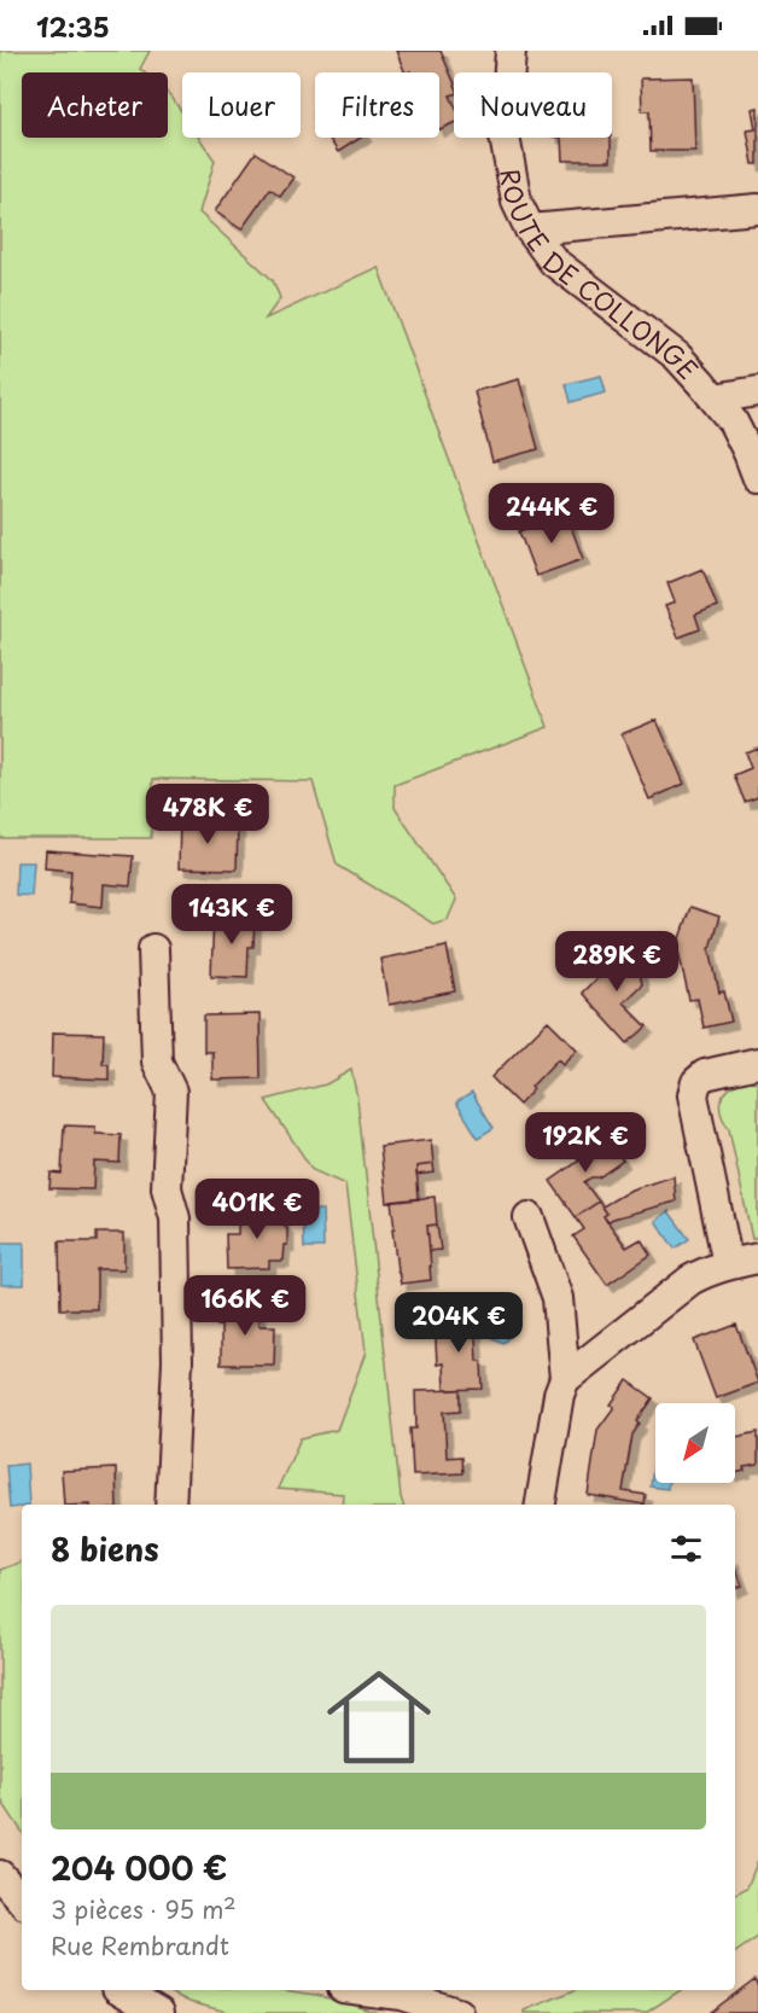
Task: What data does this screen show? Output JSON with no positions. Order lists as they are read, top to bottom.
{
  "streets": {
    "street": ["ROUTE DE COLLONGE"]
  },
  "north": "bottom left",
  "page": {
    "status": "12:35",
    "chip": [
      "Acheter",
      "Louer",
      "Filtres",
      "Nouveau"
    ],
    "price": [
      "244K €",
      "478K €",
      "143K €",
      "289K €",
      "192K €",
      "401K €",
      "166K €",
      "204K €"
    ],
    "heading": "8 biens",
    "list": [
      {
        "name": "204 000 €",
        "note": "3 pièces · 95 m² · Rue Rembrandt"
      }
    ]
  }
}
